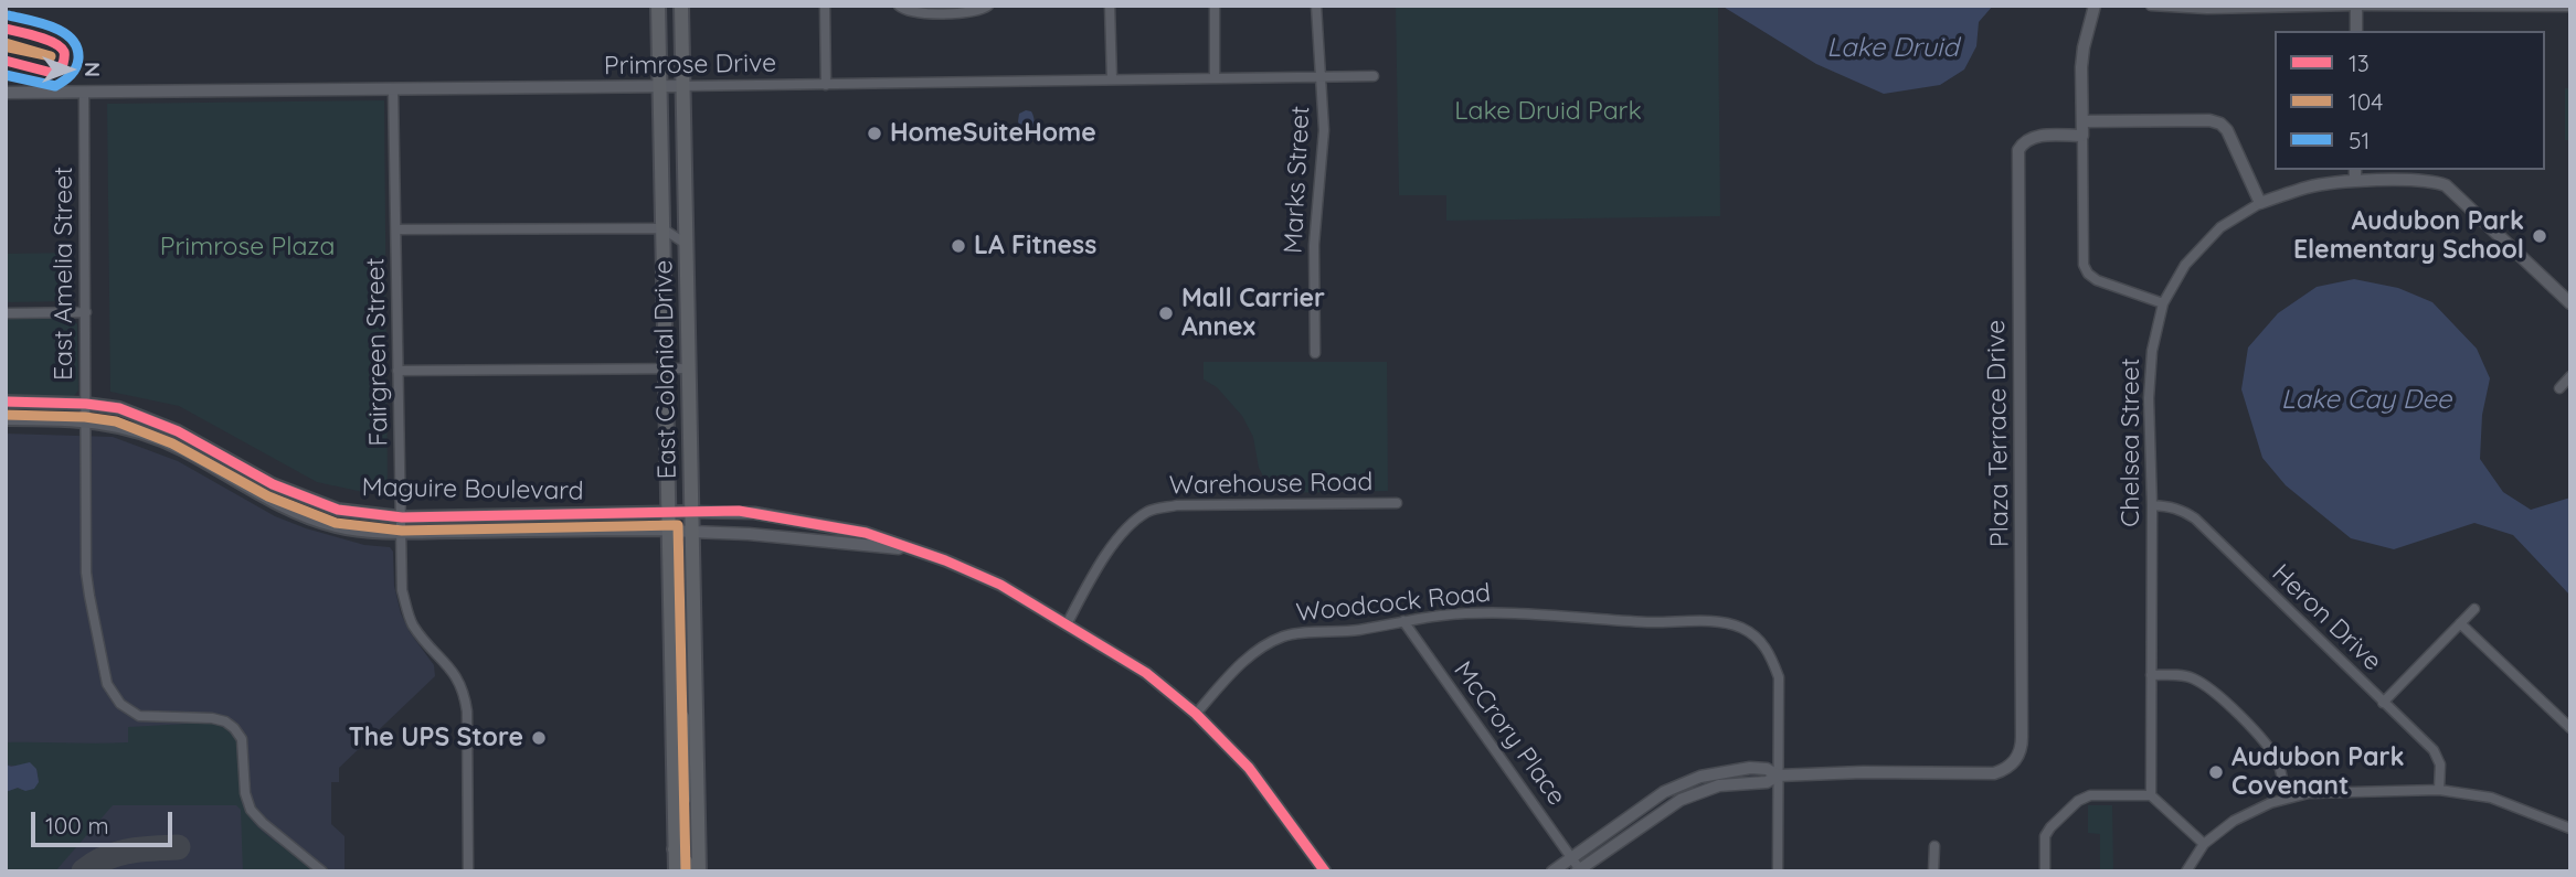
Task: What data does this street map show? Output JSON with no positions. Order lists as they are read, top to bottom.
{
  "streets": {
    "highway": ["East Colonial Drive"],
    "main road": ["Maguire Boulevard"],
    "street": [
      "Primrose Drive",
      "Marks Street",
      "East Amelia Street",
      "Fairgreen Street",
      "Plaza Terrace Drive",
      "Chelsea Street",
      "Warehouse Road",
      "Woodcock Road",
      "Heron Drive",
      "McCrory Place"
    ]
  },
  "crossings": [
    ["Primrose Drive", "Marks Street"],
    ["Primrose Drive", "East Amelia Street"],
    ["Primrose Drive", "Fairgreen Street"],
    ["Primrose Drive", "East Colonial Drive"],
    ["East Amelia Street", "Maguire Boulevard"],
    ["Fairgreen Street", "Maguire Boulevard"],
    ["East Colonial Drive", "Maguire Boulevard"],
    ["Plaza Terrace Drive", "Woodcock Road"],
    ["Chelsea Street", "Heron Drive"],
    ["Warehouse Road", "Maguire Boulevard"],
    ["Maguire Boulevard", "Woodcock Road"],
    ["Woodcock Road", "McCrory Place"]
  ],
  "water": ["Lake Druid", "Lake Cay Dee"],
  "parks": ["Lake Druid Park", "Primrose Plaza"],
  "places": [
    "HomeSuiteHome",
    "Audubon Park Elementary School",
    "LA Fitness",
    "Mall Carrier Annex",
    "The UPS Store",
    "Audubon Park Covenant"
  ],
  "lines": ["transit line 51", "transit line 13", "transit line 104"],
  "legend": ["13", "104", "51"],
  "scale_bar": "100 m",
  "north": "right"
}
